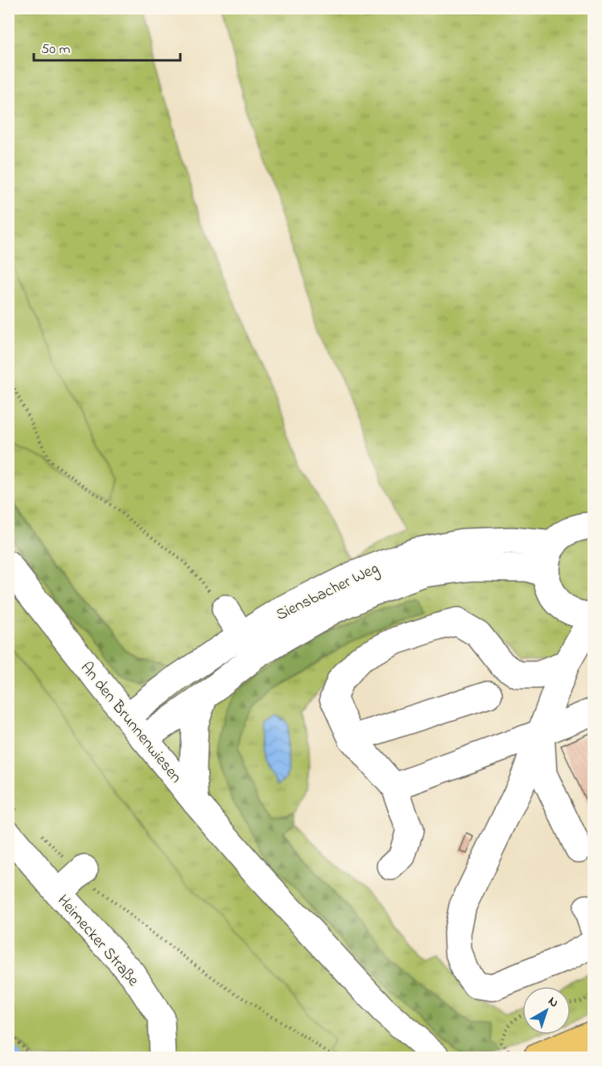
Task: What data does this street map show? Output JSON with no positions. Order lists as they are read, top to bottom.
{
  "streets": {
    "street": ["Siensbacher Weg", "An den Brunnenwiesen", "Heimecker Straße"]
  },
  "crossings": [
    ["Siensbacher Weg", "An den Brunnenwiesen"]
  ],
  "scale_bar": "50 m",
  "north": "top right"
}
